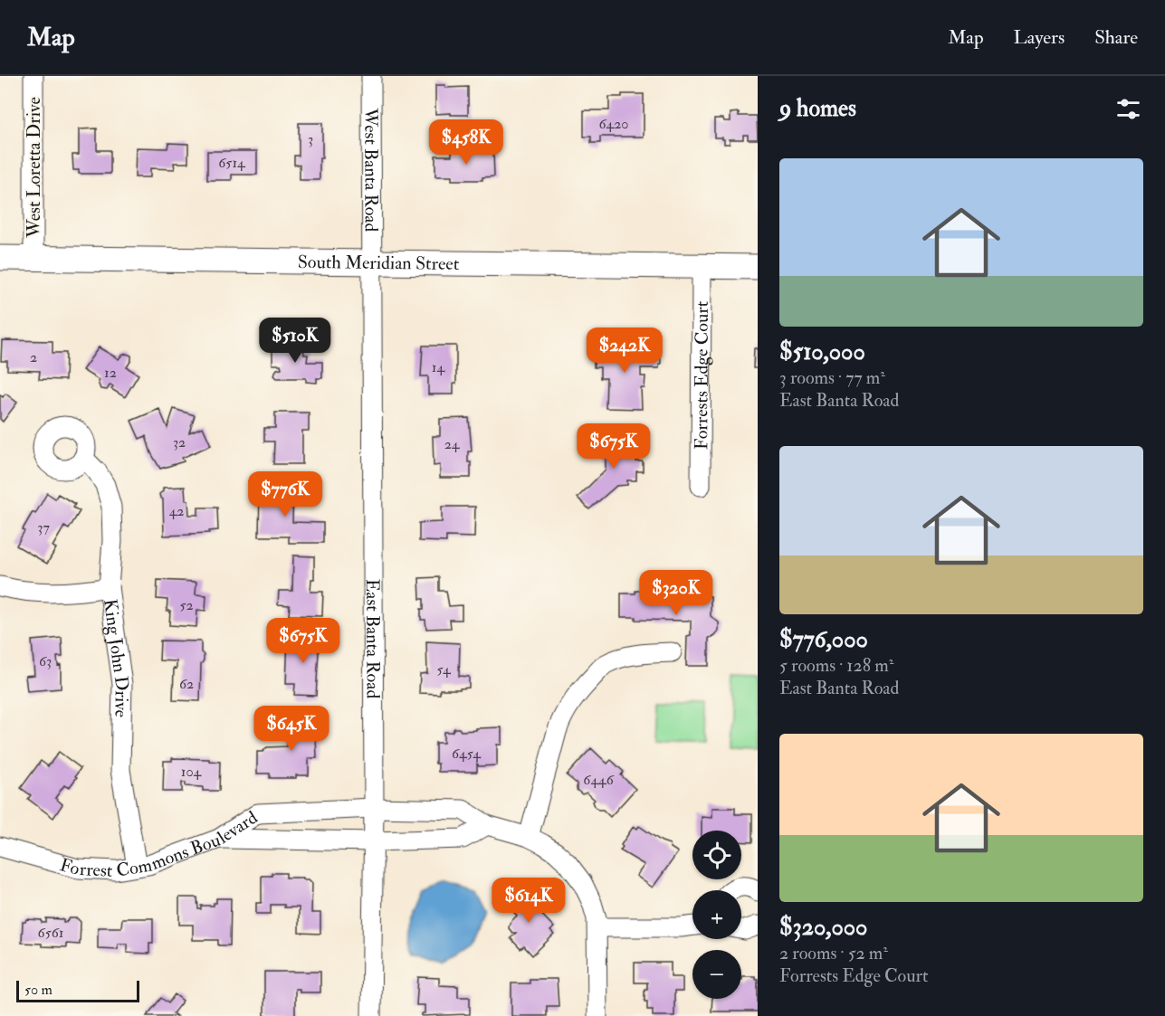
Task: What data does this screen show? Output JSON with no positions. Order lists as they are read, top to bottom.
{
  "streets": {
    "main road": ["South Meridian Street"],
    "street": [
      "West Loretta Drive",
      "West Banta Road",
      "Forrests Edge Court",
      "East Banta Road",
      "King John Drive",
      "Forrest Commons Boulevard"
    ]
  },
  "crossings": [
    ["West Loretta Drive", "South Meridian Street"],
    ["West Banta Road", "South Meridian Street"],
    ["West Banta Road", "East Banta Road"],
    ["South Meridian Street", "Forrests Edge Court"],
    ["South Meridian Street", "East Banta Road"],
    ["East Banta Road", "Forrest Commons Boulevard"],
    ["King John Drive", "Forrest Commons Boulevard"]
  ],
  "house_numbers": [
    "6420",
    "3",
    "6514",
    "2",
    "14",
    "12",
    "32",
    "24",
    "42",
    "37",
    "52",
    "63",
    "54",
    "62",
    "6454",
    "104",
    "6446",
    "6561"
  ],
  "scale_bar": "50 m",
  "page": {
    "header": "Map",
    "nav": ["Map", "Layers", "Share"],
    "heading": "9 homes",
    "price": [
      "$458K",
      "$510K",
      "$242K",
      "$675K",
      "$776K",
      "$320K",
      "$675K",
      "$645K",
      "$614K"
    ],
    "list": [
      {
        "name": "$510,000",
        "note": "3 rooms · 77 m² · East Banta Road"
      },
      {
        "name": "$776,000",
        "note": "5 rooms · 128 m² · East Banta Road"
      },
      {
        "name": "$320,000",
        "note": "2 rooms · 52 m² · Forrests Edge Court"
      }
    ],
    "map_buttons": ["+", "−"],
    "scale": "50 m"
  }
}
